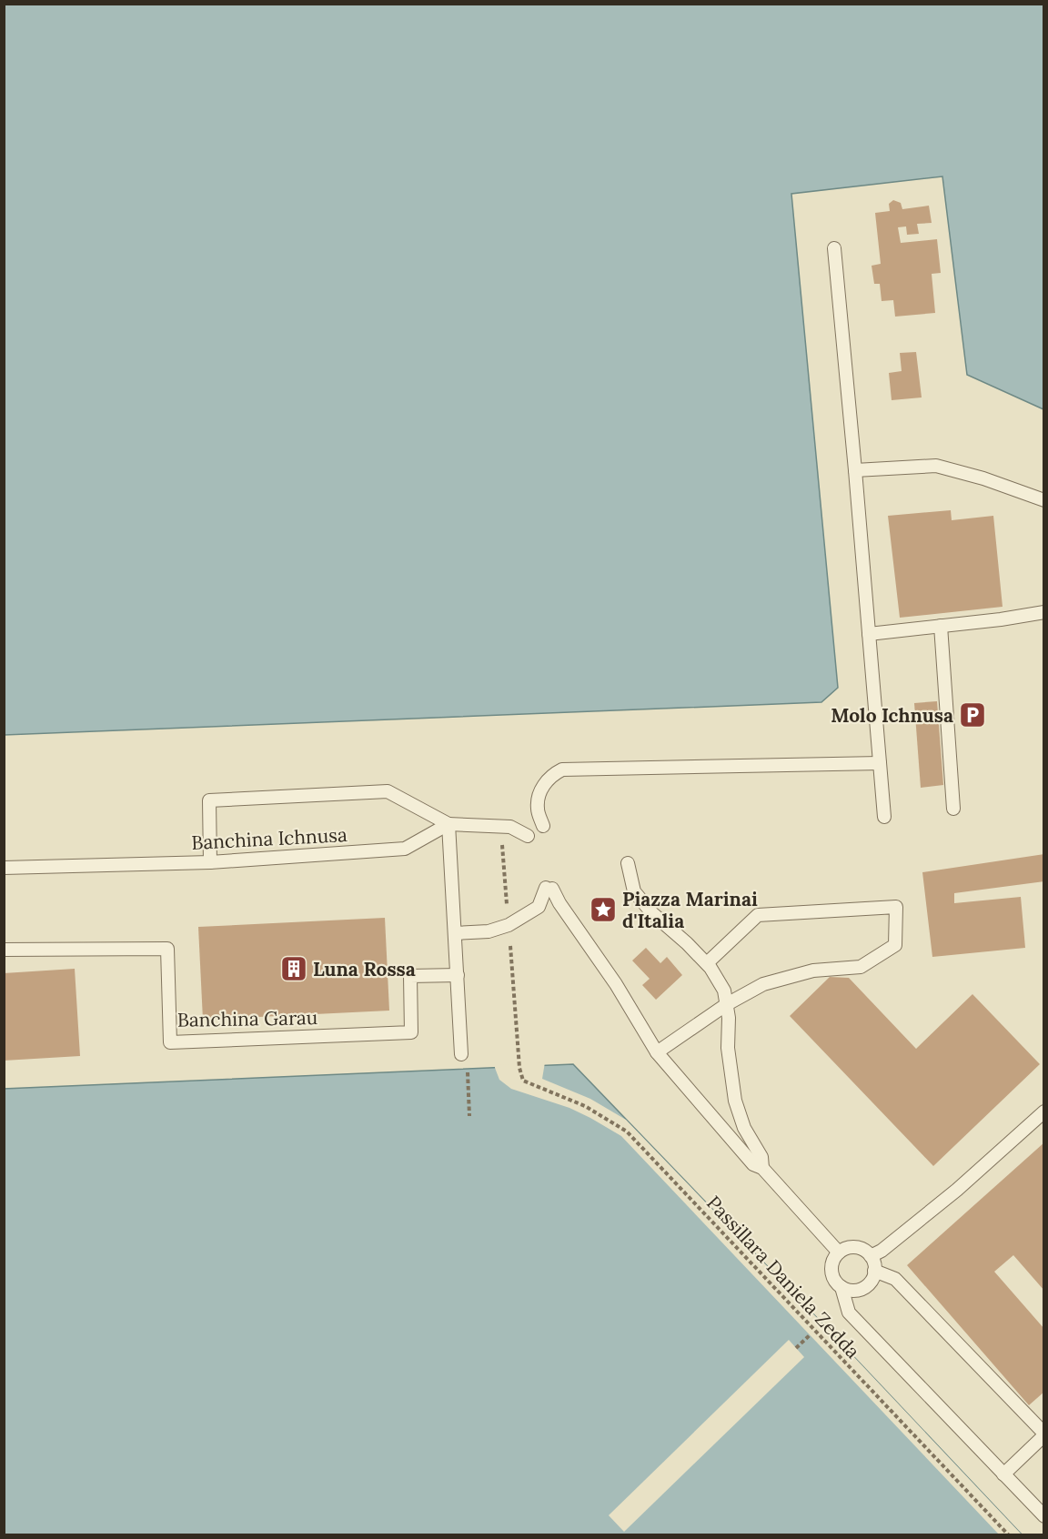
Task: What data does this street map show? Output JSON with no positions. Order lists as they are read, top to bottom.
{
  "streets": {
    "lane": ["Banchina Ichnusa", "Banchina Garau"],
    "path": ["Passillara Daniela Zedda"]
  },
  "places": {
    "parking": ["Molo Ichnusa"],
    "place": ["Piazza Marinai d'Italia"],
    "building": ["Luna Rossa"]
  }
}
